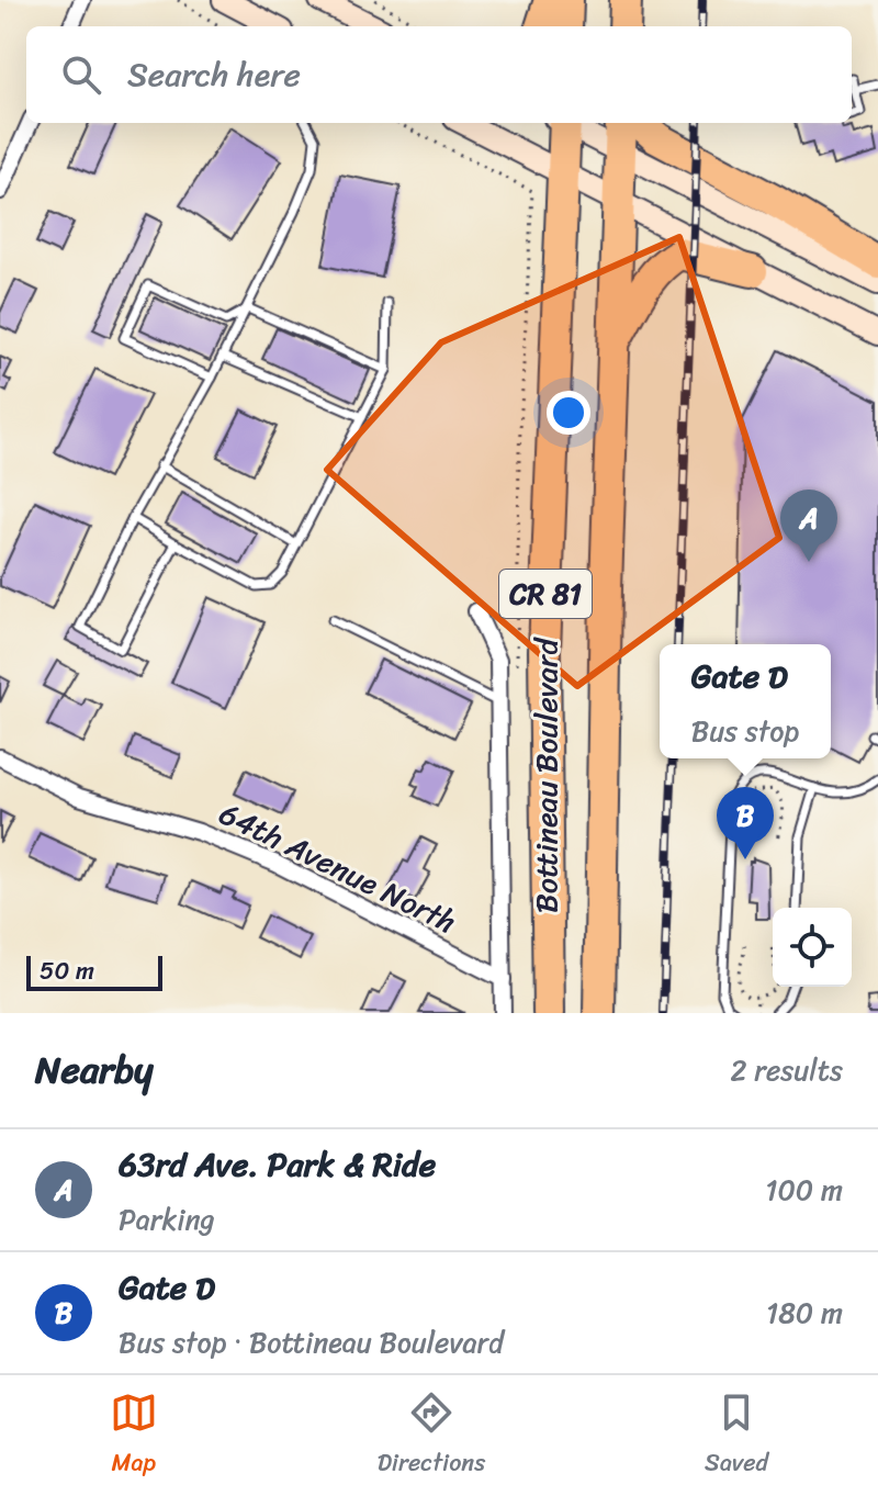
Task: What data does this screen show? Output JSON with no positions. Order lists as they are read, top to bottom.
{
  "streets": {
    "highway": ["CR 81", "Bottineau Boulevard"],
    "street": ["64th Avenue North"]
  },
  "scale_bar": "50 m",
  "page": {
    "search": "Search here",
    "pins": ["A", "B"],
    "popup": ["Gate D", "Bus stop"],
    "scale": "50 m",
    "heading": ["Nearby", "2 results"],
    "list": [
      {
        "mark": "A",
        "name": "63rd Ave. Park & Ride",
        "note": "Parking",
        "value": "100 m"
      },
      {
        "mark": "B",
        "name": "Gate D",
        "note": "Bus stop · Bottineau Boulevard",
        "value": "180 m"
      }
    ],
    "nav": ["Map", "Directions", "Saved"]
  }
}
